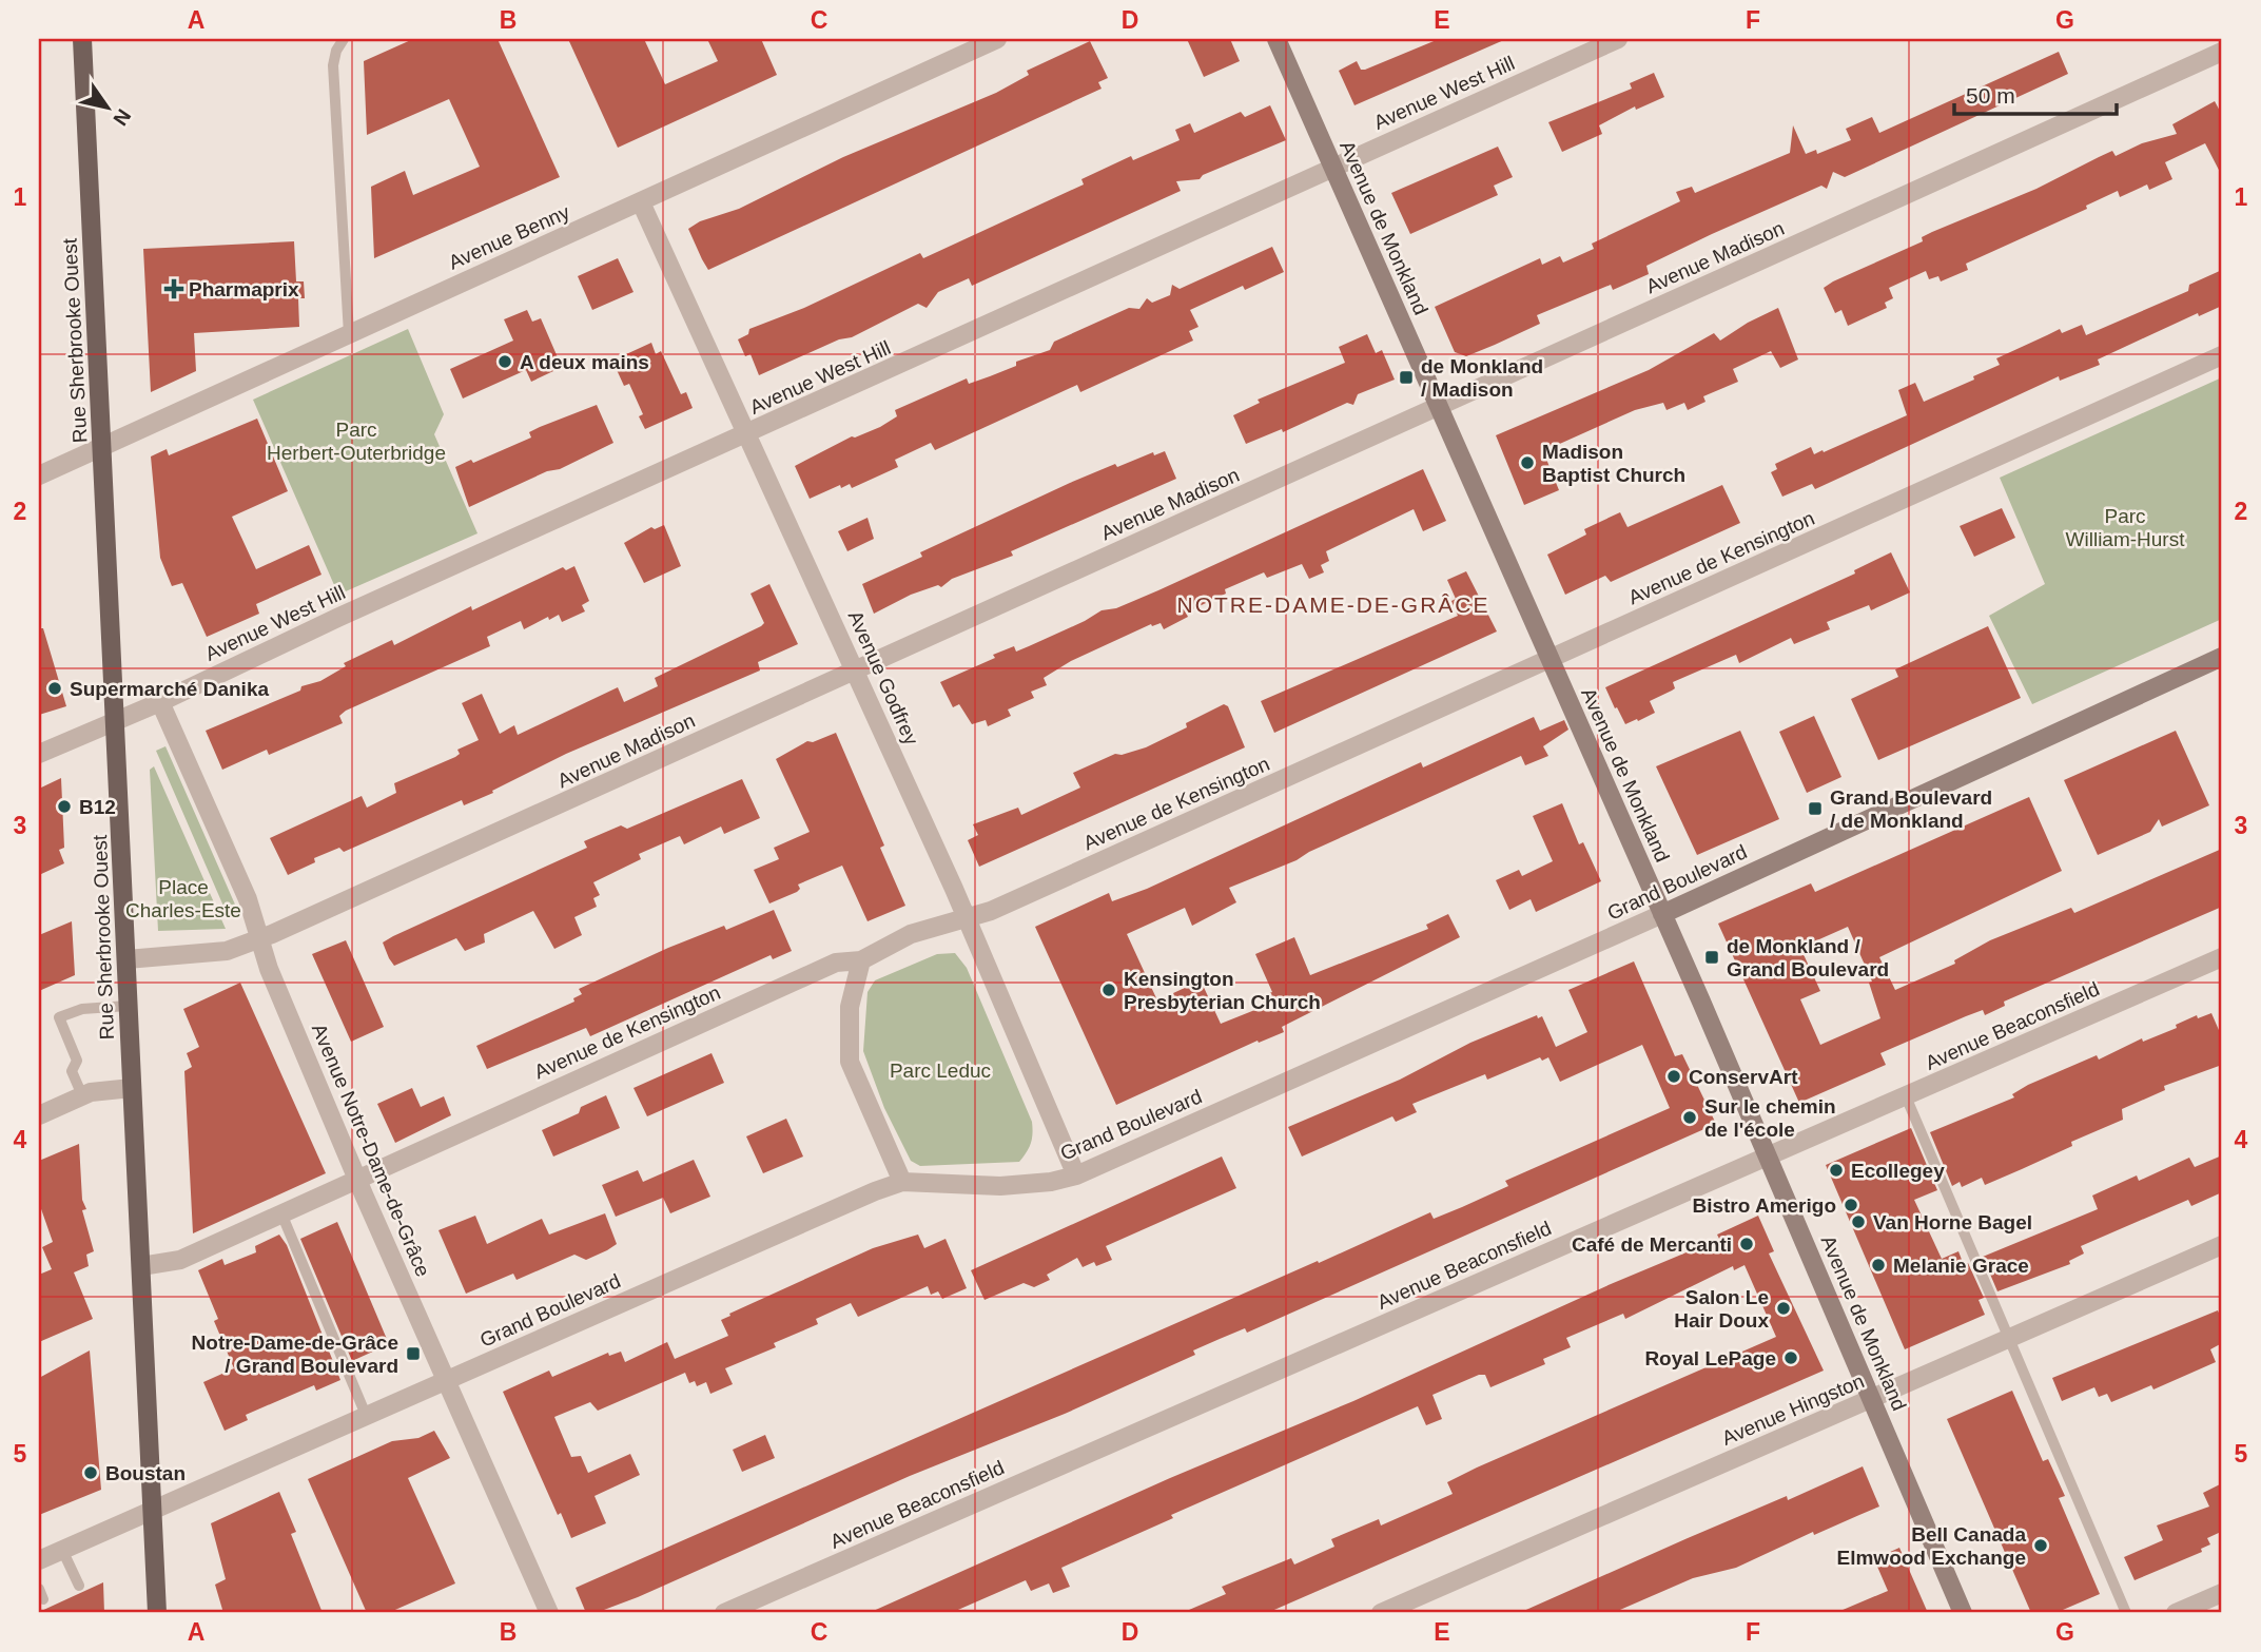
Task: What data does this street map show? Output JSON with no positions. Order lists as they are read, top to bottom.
{
  "streets": {
    "main road": ["Rue Sherbrooke Ouest"],
    "street": [
      "Avenue West Hill",
      "Avenue de Monkland",
      "Avenue Benny",
      "Avenue Madison",
      "Avenue de Kensington",
      "Avenue Godfrey",
      "Grand Boulevard",
      "Avenue Beaconsfield",
      "Avenue Notre-Dame-de-Grâce",
      "Avenue Hingston"
    ]
  },
  "crossings": [
    ["Avenue West Hill", "Avenue de Monkland"],
    ["Avenue West Hill", "Rue Sherbrooke Ouest"],
    ["Avenue West Hill", "Avenue Godfrey"],
    ["Avenue West Hill", "Avenue Notre-Dame-de-Grâce"],
    ["Avenue de Monkland", "Avenue Madison"],
    ["Avenue de Monkland", "Avenue de Kensington"],
    ["Avenue de Monkland", "Grand Boulevard"],
    ["Avenue de Monkland", "Avenue Beaconsfield"],
    ["Avenue de Monkland", "Avenue Hingston"],
    ["Avenue Benny", "Rue Sherbrooke Ouest"],
    ["Avenue Benny", "Avenue Godfrey"],
    ["Avenue Madison", "Rue Sherbrooke Ouest"],
    ["Avenue Madison", "Avenue Godfrey"],
    ["Avenue Madison", "Avenue Notre-Dame-de-Grâce"],
    ["Rue Sherbrooke Ouest", "Avenue de Kensington"],
    ["Rue Sherbrooke Ouest", "Grand Boulevard"],
    ["Avenue de Kensington", "Avenue Godfrey"],
    ["Avenue de Kensington", "Avenue Notre-Dame-de-Grâce"],
    ["Avenue Godfrey", "Grand Boulevard"],
    ["Grand Boulevard", "Avenue Notre-Dame-de-Grâce"]
  ],
  "districts": ["NOTRE-DAME-DE-GRÂCE"],
  "parks": [
    "Parc Herbert-Outerbridge",
    "Parc William-Hurst",
    "Place Charles-Este",
    "Parc Leduc"
  ],
  "places": {
    "health": ["Pharmaprix"],
    "other": [
      "A deux mains",
      "Madison Baptist Church",
      "Supermarché Danika",
      "B12",
      "Kensington Presbyterian Church",
      "ConservArt",
      "Sur le chemin de l'école",
      "Ecollegey",
      "Bistro Amerigo",
      "Van Horne Bagel",
      "Café de Mercanti",
      "Melanie Grace",
      "Salon Le Hair Doux",
      "Royal LePage",
      "Boustan",
      "Bell Canada Elmwood Exchange"
    ],
    "transit": [
      "de Monkland / Madison",
      "Grand Boulevard / de Monkland",
      "de Monkland / Grand Boulevard",
      "Notre-Dame-de-Grâce / Grand Boulevard"
    ]
  },
  "scale_bar": "50 m",
  "north": "bottom right",
  "grid": {
    "columns": [
      "A",
      "B",
      "C",
      "D",
      "E",
      "F",
      "G"
    ],
    "rows": [
      "1",
      "2",
      "3",
      "4",
      "5"
    ]
  }
}
